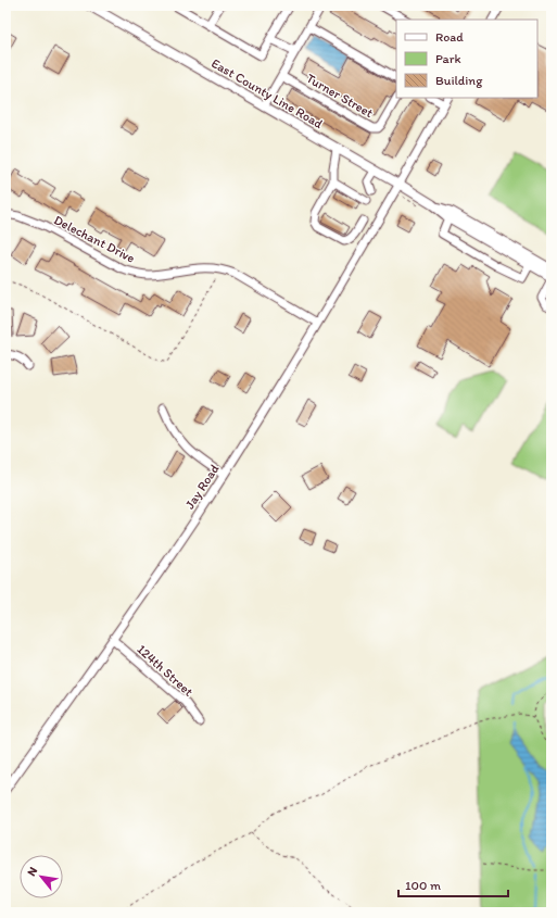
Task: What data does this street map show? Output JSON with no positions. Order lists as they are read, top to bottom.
{
  "streets": {
    "main road": ["East County Line Road"],
    "street": [
      "Turner Street",
      "Delechant Drive",
      "Jay Road",
      "124th Street"
    ]
  },
  "crossings": [
    ["East County Line Road", "Jay Road"],
    ["Delechant Drive", "Jay Road"],
    ["Jay Road", "124th Street"]
  ],
  "legend": ["Road", "Park", "Building"],
  "scale_bar": "100 m",
  "north": "top left"
}
